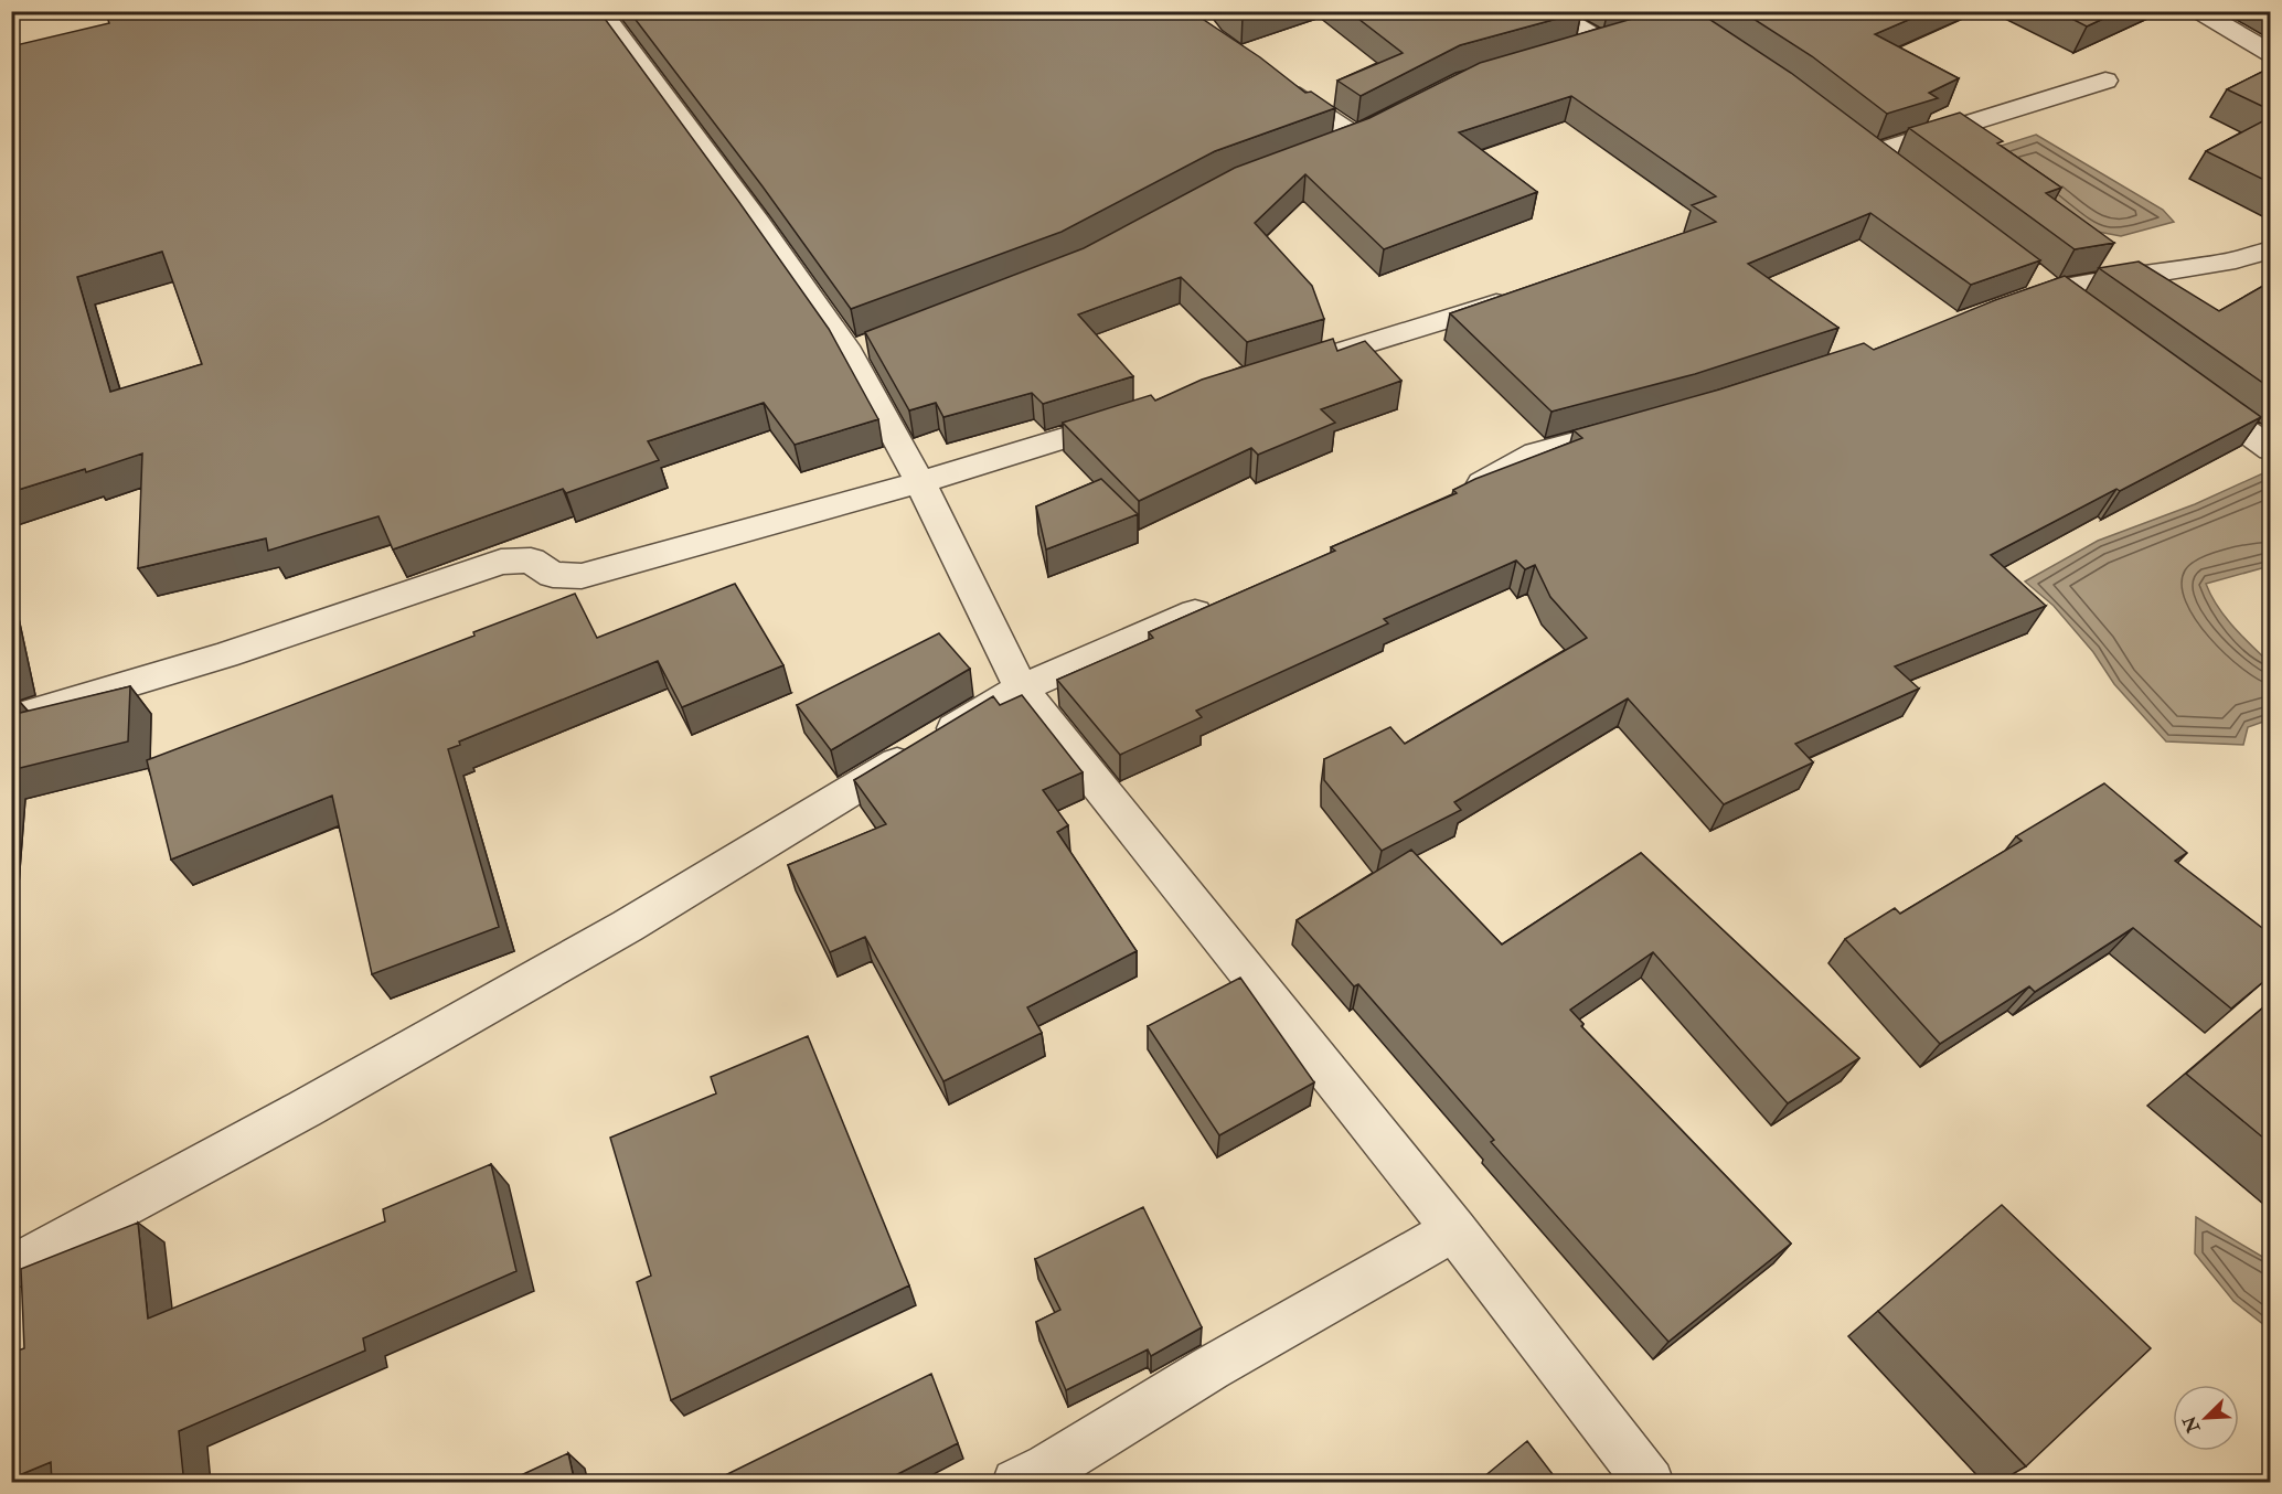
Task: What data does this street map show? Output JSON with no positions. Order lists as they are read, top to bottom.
{
  "north": "bottom left"
}
